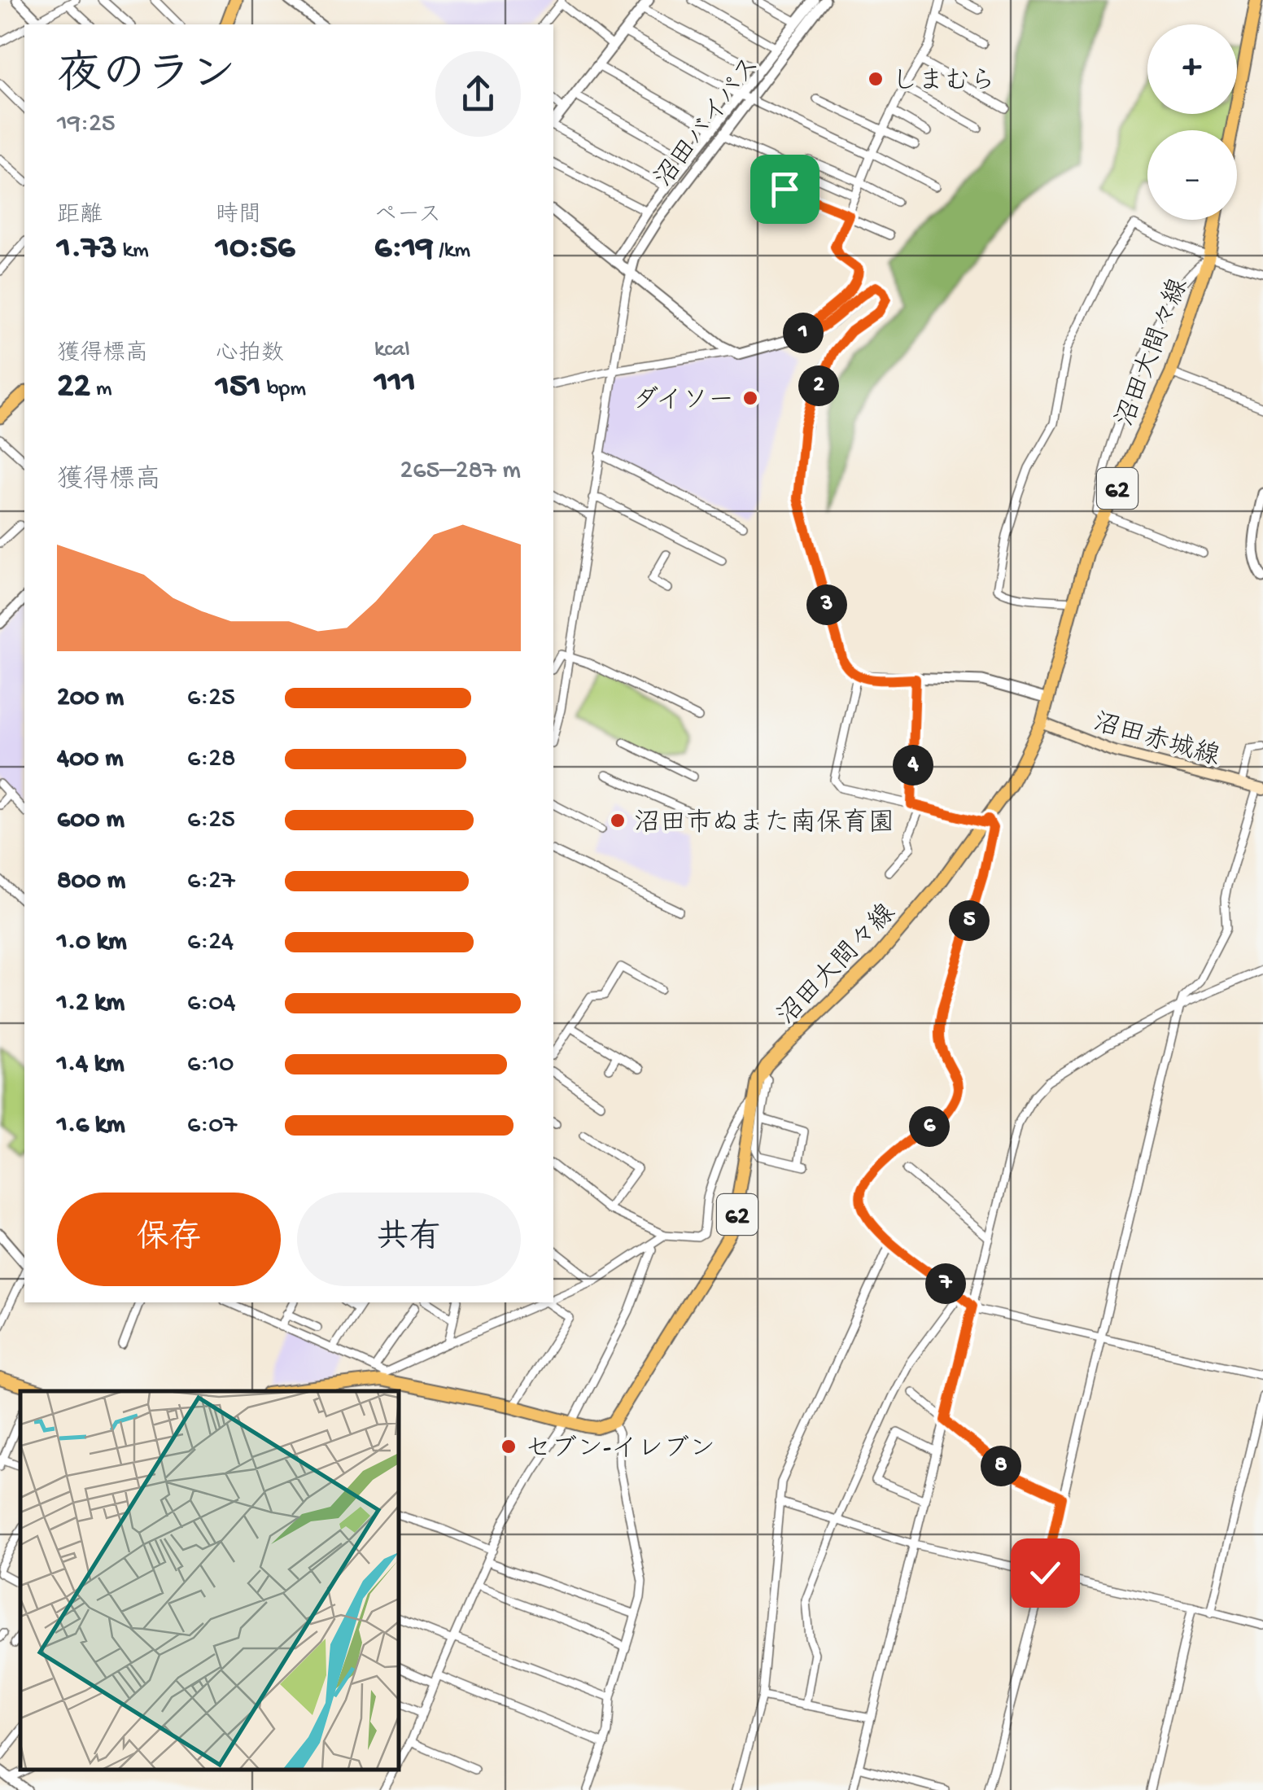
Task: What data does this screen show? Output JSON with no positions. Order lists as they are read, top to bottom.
{
  "streets": {
    "main road": ["沼田大間々線", "62", "沼田赤城線"],
    "street": ["沼田バイパス"]
  },
  "crossings": [
    ["沼田大間々線", "沼田赤城線"]
  ],
  "places": [
    "しまむら",
    "ダイソー",
    "沼田市ぬまた南保育園",
    "セブン-イレブン"
  ],
  "page": {
    "map_buttons": ["+", "−"],
    "heading": ["夜のラン", "19:25"],
    "stats": [
      ["距離", "1.73 km"],
      ["時間", "10:56"],
      ["ペース", "6:19 /km"],
      ["獲得標高", "22 m"],
      ["心拍数", "151 bpm"],
      ["kcal", "111"]
    ],
    "pins": [
      "1",
      "2",
      "3",
      "4",
      "5",
      "6",
      "7",
      "8"
    ],
    "chart": ["獲得標高", "265–287 m"],
    "list": [
      {
        "name": "200 m",
        "note": "6:25"
      },
      {
        "name": "400 m",
        "note": "6:28"
      },
      {
        "name": "600 m",
        "note": "6:25"
      },
      {
        "name": "800 m",
        "note": "6:27"
      },
      {
        "name": "1.0 km",
        "note": "6:24"
      },
      {
        "name": "1.2 km",
        "note": "6:04"
      },
      {
        "name": "1.4 km",
        "note": "6:10"
      },
      {
        "name": "1.6 km",
        "note": "6:07"
      }
    ],
    "buttons": ["保存", "共有"]
  }
}
